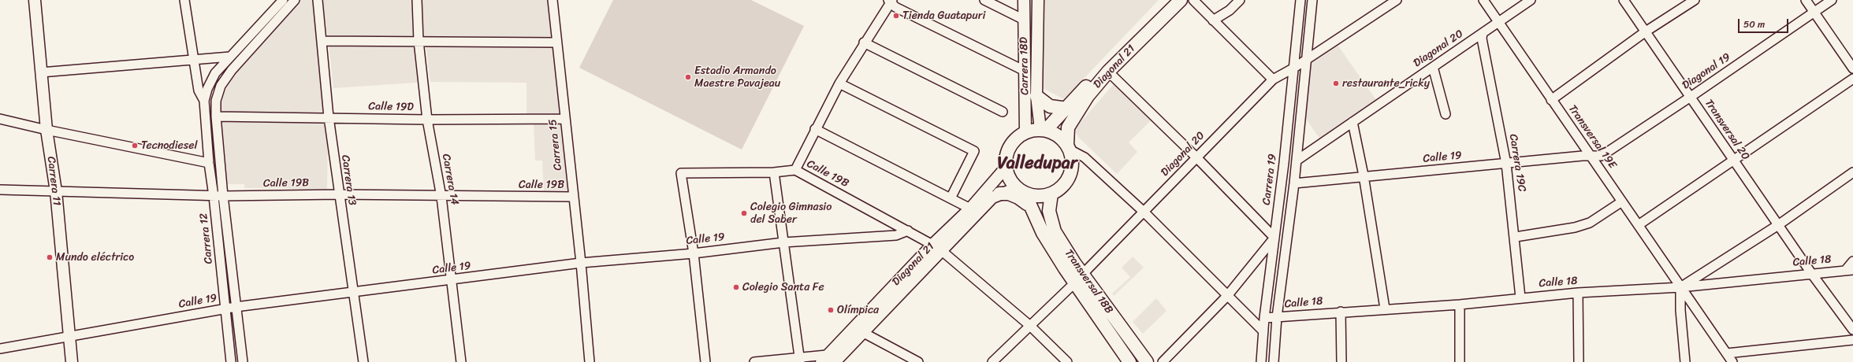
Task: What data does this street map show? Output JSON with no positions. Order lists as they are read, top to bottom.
{
  "streets": {
    "highway": ["Diagonal 21", "Transversal 18B"],
    "main road": ["Carrera 18D", "Carrera 11"],
    "street": [
      "Diagonal 20",
      "Diagonal 19",
      "Calle 19D",
      "Transversal 20",
      "Transversal 19E",
      "Carrera 15",
      "Calle 19",
      "Carrera 19C",
      "Calle 19B",
      "Carrera 14",
      "Carrera 19",
      "Carrera 13",
      "Carrera 12",
      "Calle 18"
    ]
  },
  "crossings": [
    ["Diagonal 20", "Transversal 19E"],
    ["Diagonal 20", "Carrera 19C"],
    ["Diagonal 20", "Calle 19B"],
    ["Diagonal 20", "Carrera 19"],
    ["Diagonal 20", "Transversal 18B"],
    ["Carrera 18D", "Diagonal 21"],
    ["Carrera 18D", "Transversal 18B"],
    ["Diagonal 21", "Calle 19B"],
    ["Diagonal 21", "Transversal 18B"],
    ["Diagonal 19", "Transversal 20"],
    ["Diagonal 19", "Transversal 19E"],
    ["Diagonal 19", "Calle 19"],
    ["Calle 19D", "Carrera 15"],
    ["Calle 19D", "Carrera 14"],
    ["Calle 19D", "Carrera 13"],
    ["Calle 19D", "Carrera 12"],
    ["Transversal 20", "Calle 18"],
    ["Transversal 19E", "Calle 19"],
    ["Transversal 19E", "Calle 18"],
    ["Carrera 15", "Calle 19"],
    ["Carrera 15", "Calle 19B"],
    ["Calle 19", "Carrera 19C"],
    ["Calle 19", "Calle 19B"],
    ["Calle 19", "Carrera 14"],
    ["Calle 19", "Carrera 13"],
    ["Calle 19", "Carrera 11"],
    ["Calle 19", "Carrera 12"],
    ["Carrera 19C", "Calle 18"],
    ["Calle 19B", "Carrera 14"],
    ["Calle 19B", "Carrera 13"],
    ["Calle 19B", "Carrera 11"],
    ["Calle 19B", "Carrera 12"],
    ["Carrera 19", "Calle 18"]
  ],
  "districts": ["Valledupar"],
  "places": [
    "Tienda Guatapuri",
    "Estadio Armando Maestre Pavajeau",
    "restaurante_ricky",
    "Tecnodiesel",
    "Colegio Gimnasio del Saber",
    "Mundo eléctrico",
    "Colegio Santa Fe",
    "Olímpica"
  ],
  "scale_bar": "50 m"
}
